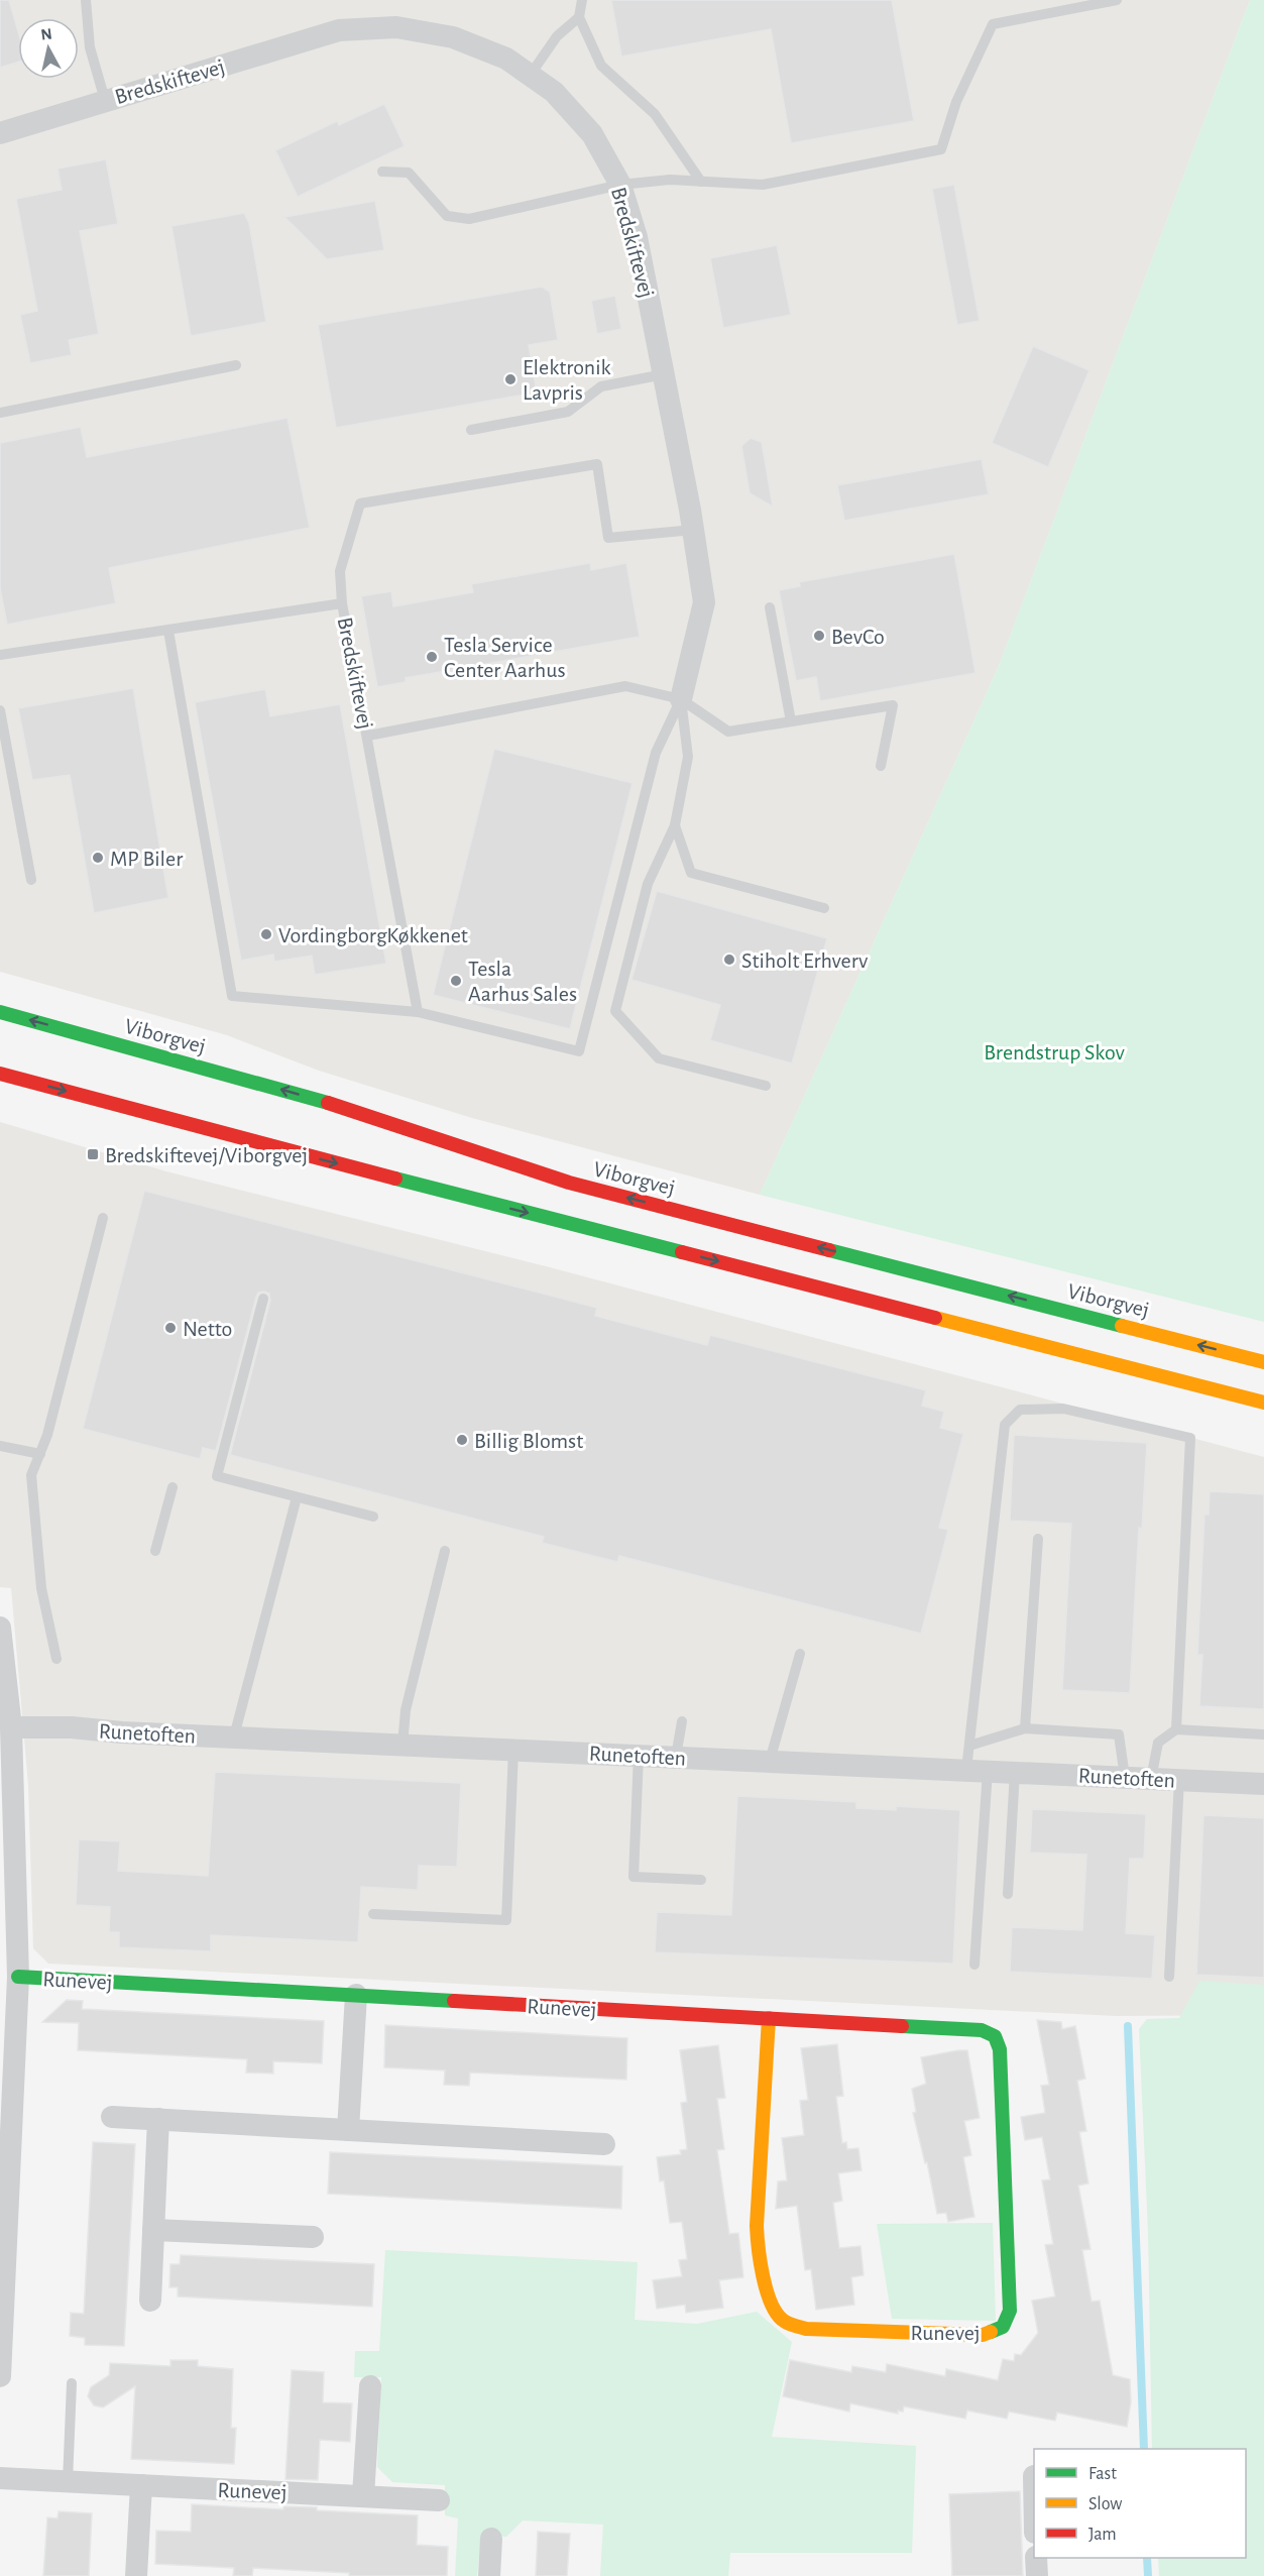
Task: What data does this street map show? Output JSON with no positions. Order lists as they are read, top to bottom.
{
  "streets": {
    "main road": ["Viborgvej", "Runevej"],
    "street": ["Bredskiftevej", "Runetoften"]
  },
  "crossings": [
    ["Runetoften", "Runevej"]
  ],
  "parks": ["Brendstrup Skov"],
  "places": {
    "other": [
      "Elektronik Lavpris",
      "BevCo",
      "Tesla Service Center Aarhus",
      "MP Biler",
      "VordingborgKøkkenet",
      "Stiholt Erhverv",
      "Tesla Aarhus Sales",
      "Netto",
      "Billig Blomst"
    ],
    "transit": ["Bredskiftevej/Viborgvej"]
  },
  "legend": ["Fast", "Slow", "Jam"],
  "north": "top"
}
